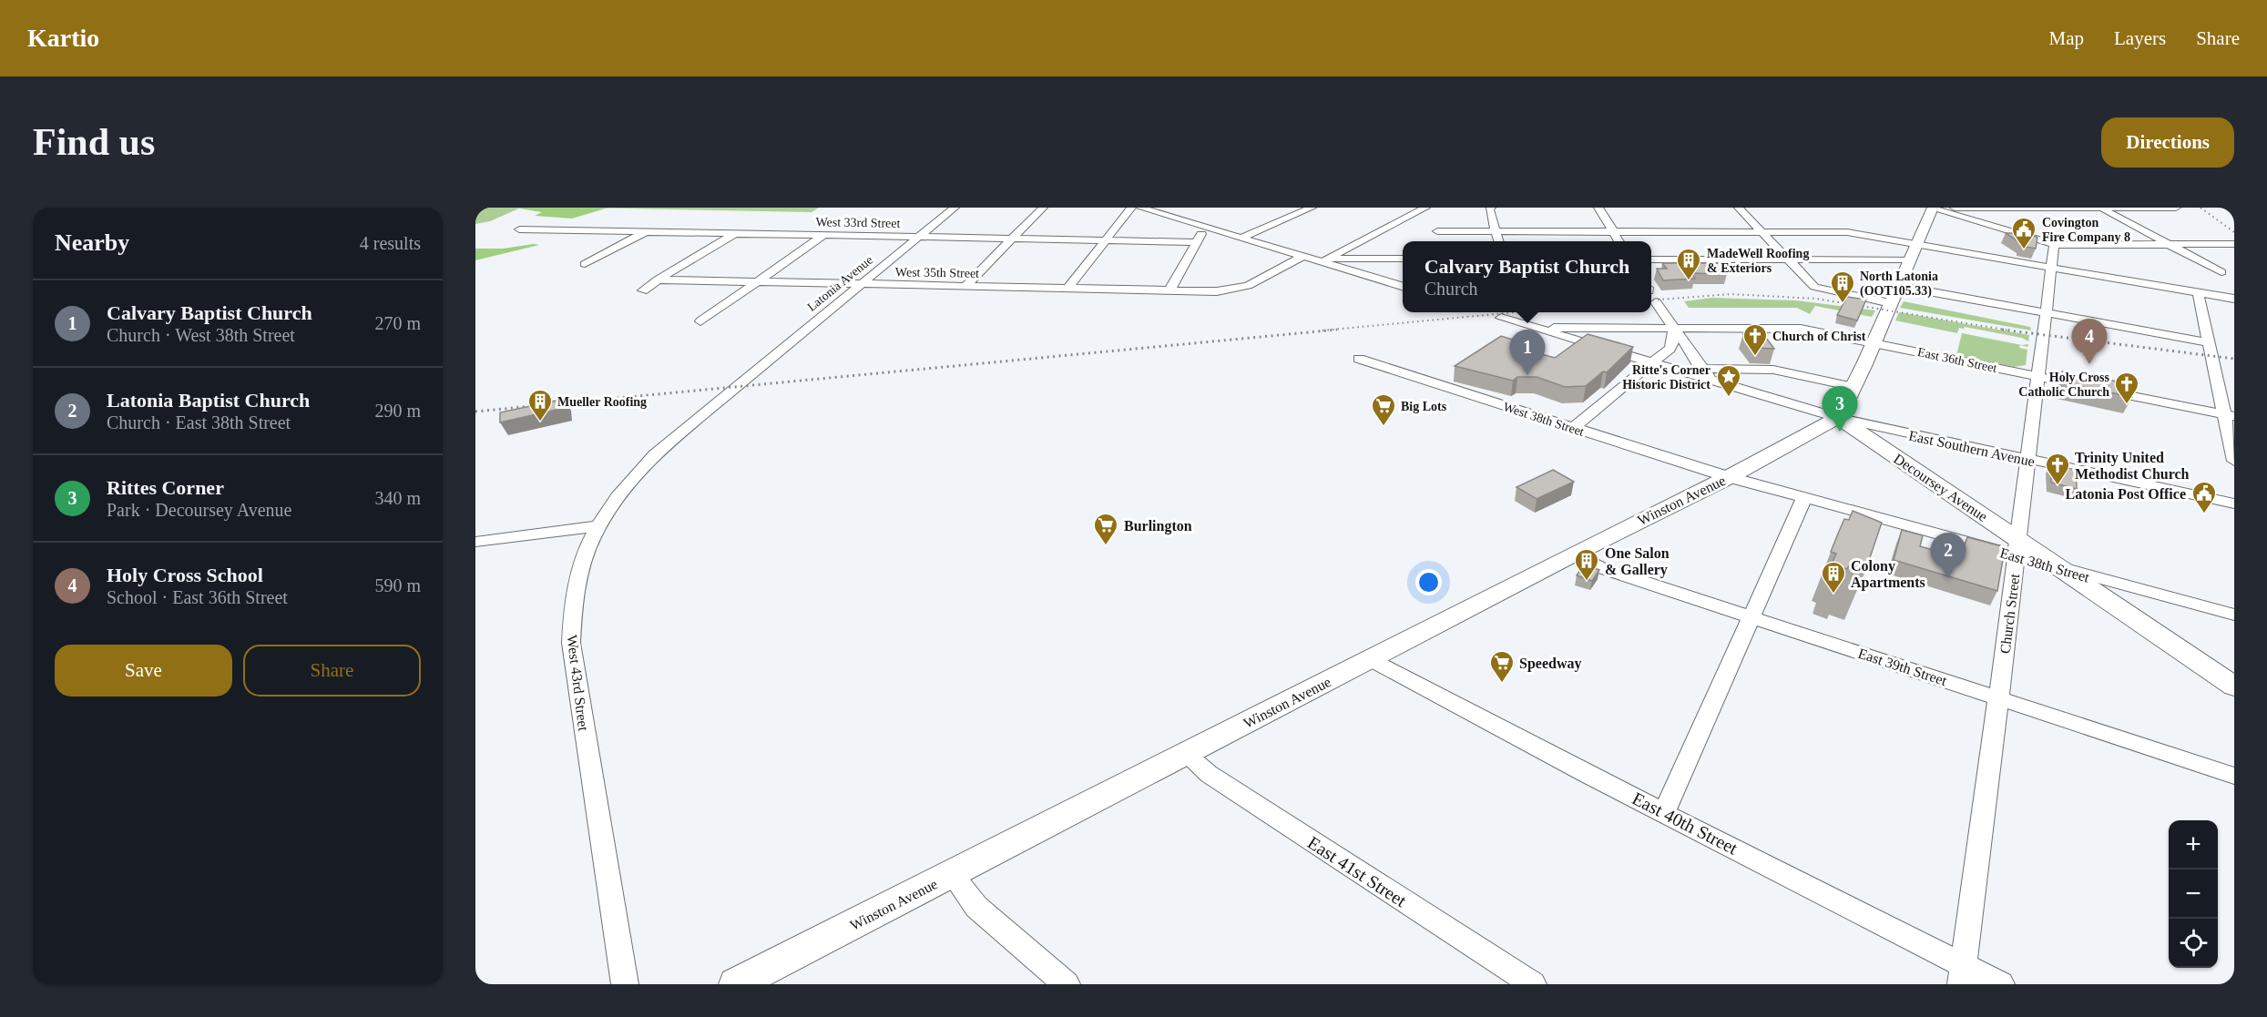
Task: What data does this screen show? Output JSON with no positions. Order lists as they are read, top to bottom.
{
  "streets": {
    "main road": ["Decoursey Avenue", "Winston Avenue"],
    "street": [
      "West 33rd Street",
      "West 35th Street",
      "Latonia Avenue",
      "East 36th Street",
      "West 38th Street",
      "East Southern Avenue",
      "East 38th Street",
      "Church Street",
      "East 39th Street",
      "West 43rd Street",
      "East 40th Street",
      "East 41st Street"
    ]
  },
  "crossings": [
    ["West 33rd Street", "Latonia Avenue"],
    ["West 35th Street", "Latonia Avenue"],
    ["Latonia Avenue", "West 43rd Street"],
    ["East 36th Street", "East Southern Avenue"],
    ["East 36th Street", "Church Street"],
    ["West 38th Street", "Winston Avenue"],
    ["West 38th Street", "East 38th Street"],
    ["East Southern Avenue", "Decoursey Avenue"],
    ["East Southern Avenue", "Winston Avenue"],
    ["East Southern Avenue", "Church Street"],
    ["Decoursey Avenue", "Winston Avenue"],
    ["Decoursey Avenue", "East 38th Street"],
    ["Decoursey Avenue", "Church Street"],
    ["Winston Avenue", "East 38th Street"],
    ["Winston Avenue", "East 39th Street"],
    ["Winston Avenue", "East 40th Street"],
    ["Winston Avenue", "East 41st Street"],
    ["East 38th Street", "Church Street"],
    ["Church Street", "East 39th Street"],
    ["Church Street", "East 40th Street"]
  ],
  "places": {
    "public building": ["Covington Fire Company 8", "Latonia Post Office"],
    "building": [
      "MadeWell Roofing & Exteriors",
      "North Latonia (OOT105.33)",
      "Mueller Roofing",
      "One Salon & Gallery",
      "Colony Apartments"
    ],
    "church": ["Church of Christ", "Holy Cross Catholic Church", "Trinity United Methodist Church"],
    "place": ["Ritte's Corner Historic District"],
    "supermarket": ["Big Lots", "Burlington", "Speedway"]
  },
  "page": {
    "header": "Kartio",
    "nav": ["Map", "Layers", "Share"],
    "buttons": [
      "Directions",
      ["Save", "Share"]
    ],
    "title": "Find us",
    "heading": ["Nearby", "4 results"],
    "popup": ["Calvary Baptist Church", "Church"],
    "list": [
      {
        "mark": "1",
        "name": "Calvary Baptist Church",
        "note": "Church · West 38th Street",
        "value": "270 m"
      },
      {
        "mark": "2",
        "name": "Latonia Baptist Church",
        "note": "Church · East 38th Street",
        "value": "290 m"
      },
      {
        "mark": "3",
        "name": "Rittes Corner",
        "note": "Park · Decoursey Avenue",
        "value": "340 m"
      },
      {
        "mark": "4",
        "name": "Holy Cross School",
        "note": "School · East 36th Street",
        "value": "590 m"
      }
    ],
    "pins": [
      "4",
      "1",
      "3",
      "2"
    ],
    "map_buttons": ["+", "−"]
  }
}
